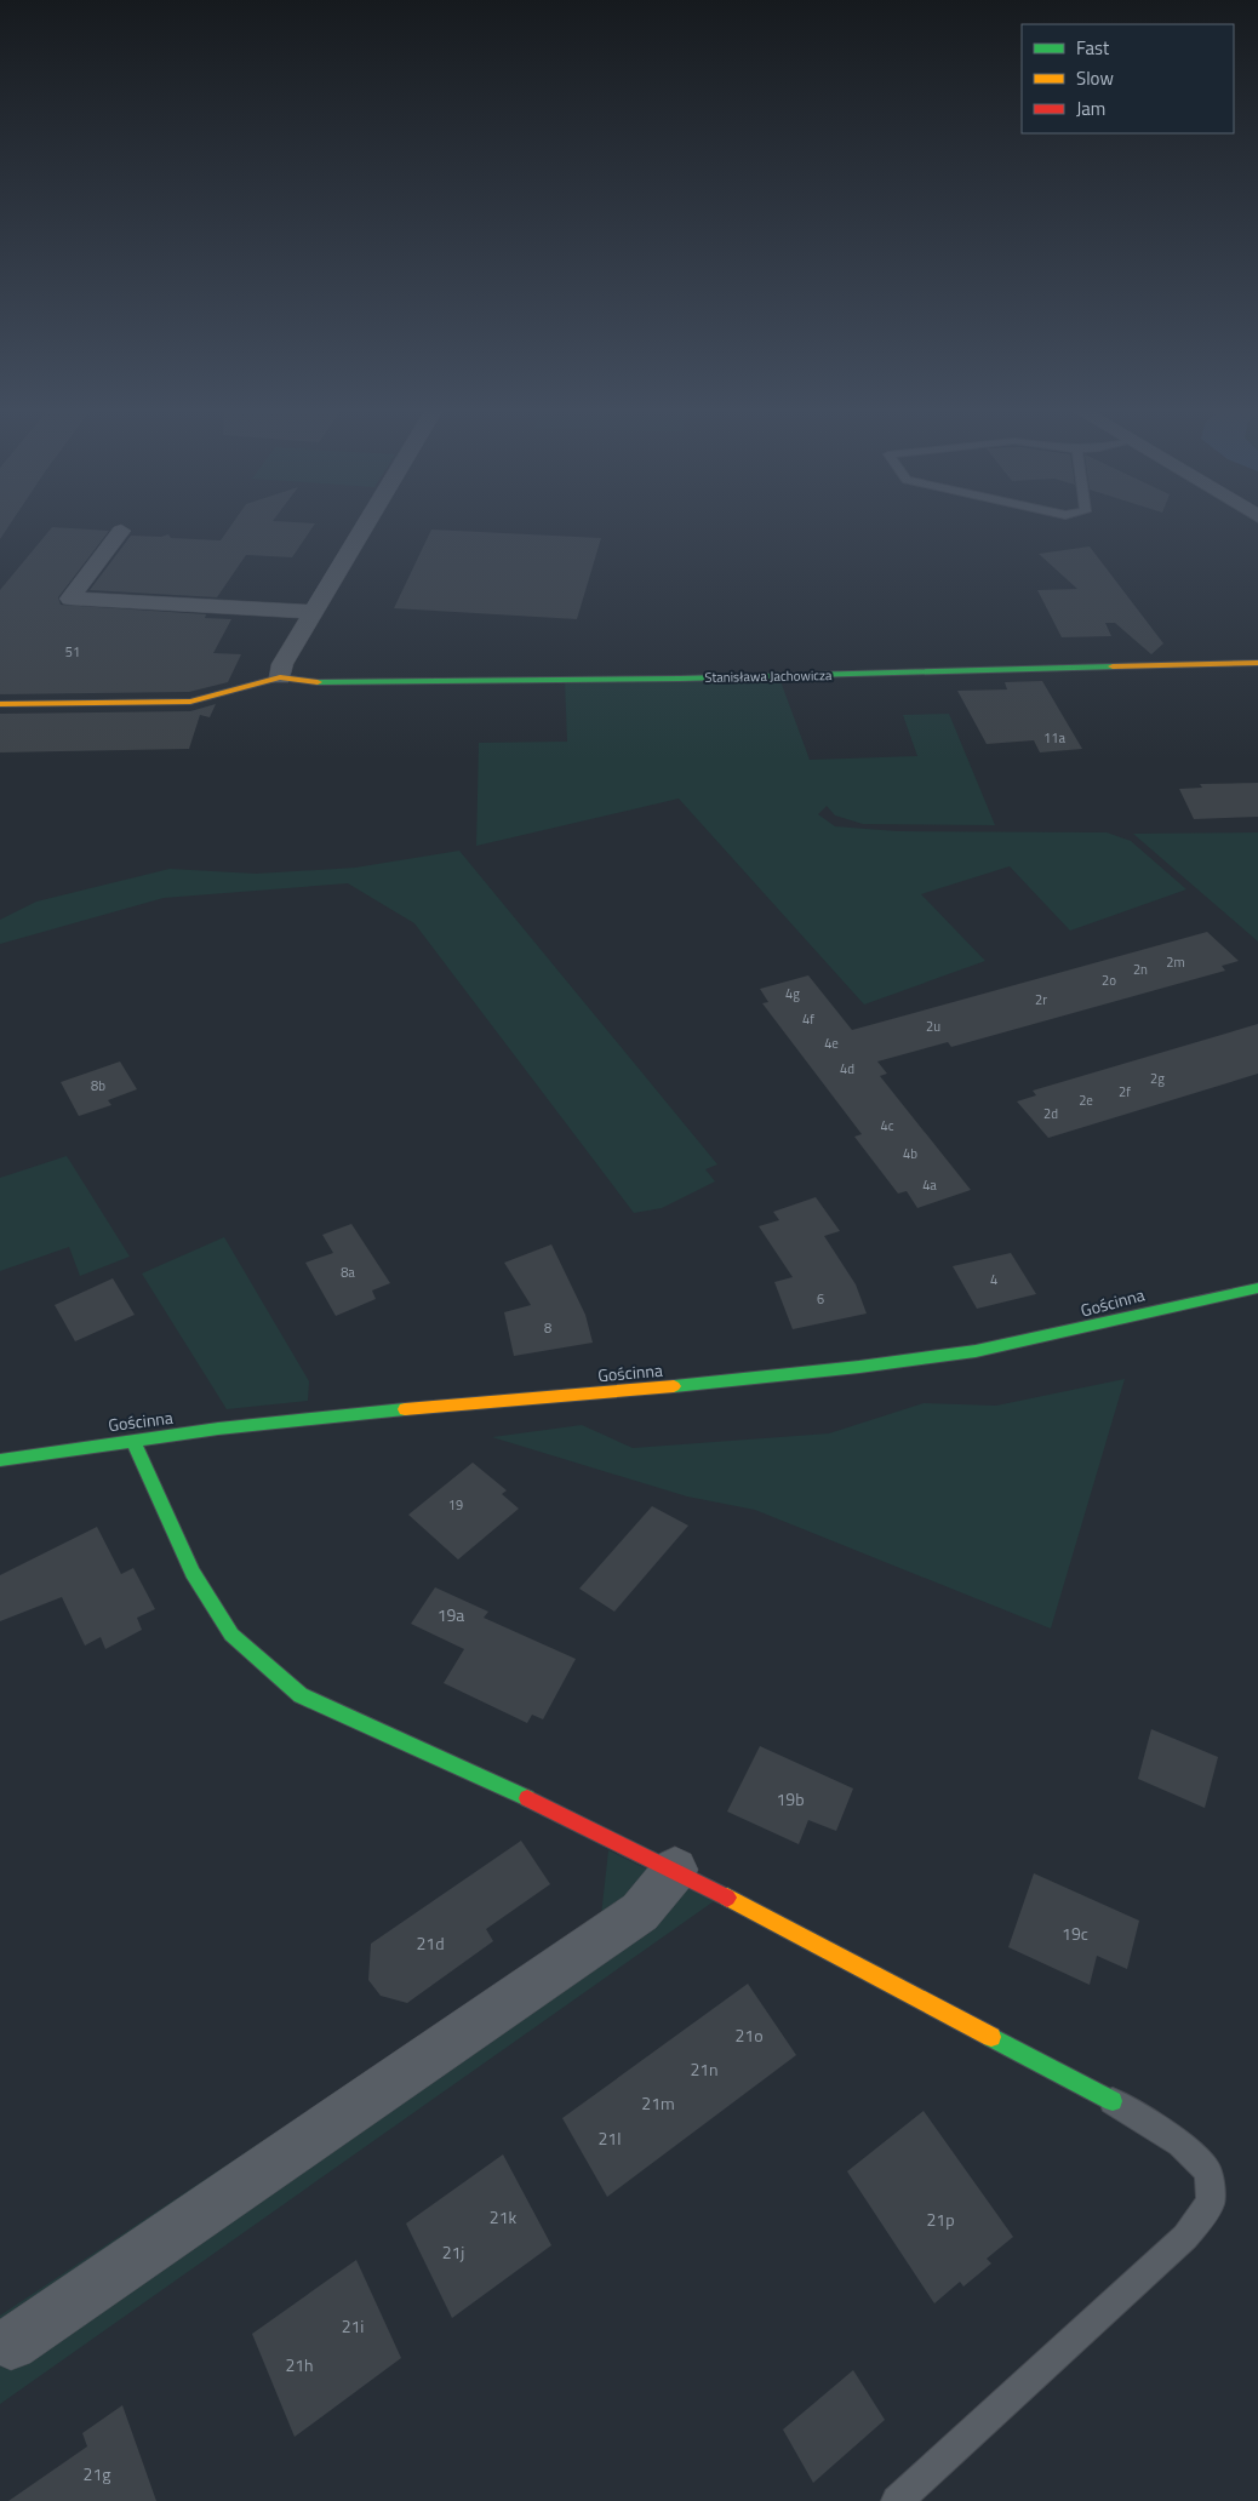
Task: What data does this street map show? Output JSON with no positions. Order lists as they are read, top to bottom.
{
  "streets": {
    "street": ["Stanisława Jachowicza", "Gościnna"]
  },
  "house_numbers": [
    "51",
    "11a",
    "2m",
    "2n",
    "2o",
    "4g",
    "2r",
    "4f",
    "2u",
    "4e",
    "4d",
    "2g",
    "8b",
    "2f",
    "2e",
    "2d",
    "4c",
    "4b",
    "4a",
    "8a",
    "4",
    "6",
    "8",
    "19",
    "19a",
    "19b",
    "19c",
    "21d",
    "21o",
    "21n",
    "21m",
    "21l",
    "21k",
    "21p",
    "21j",
    "21i",
    "21h",
    "21g"
  ],
  "legend": ["Fast", "Slow", "Jam"]
}
